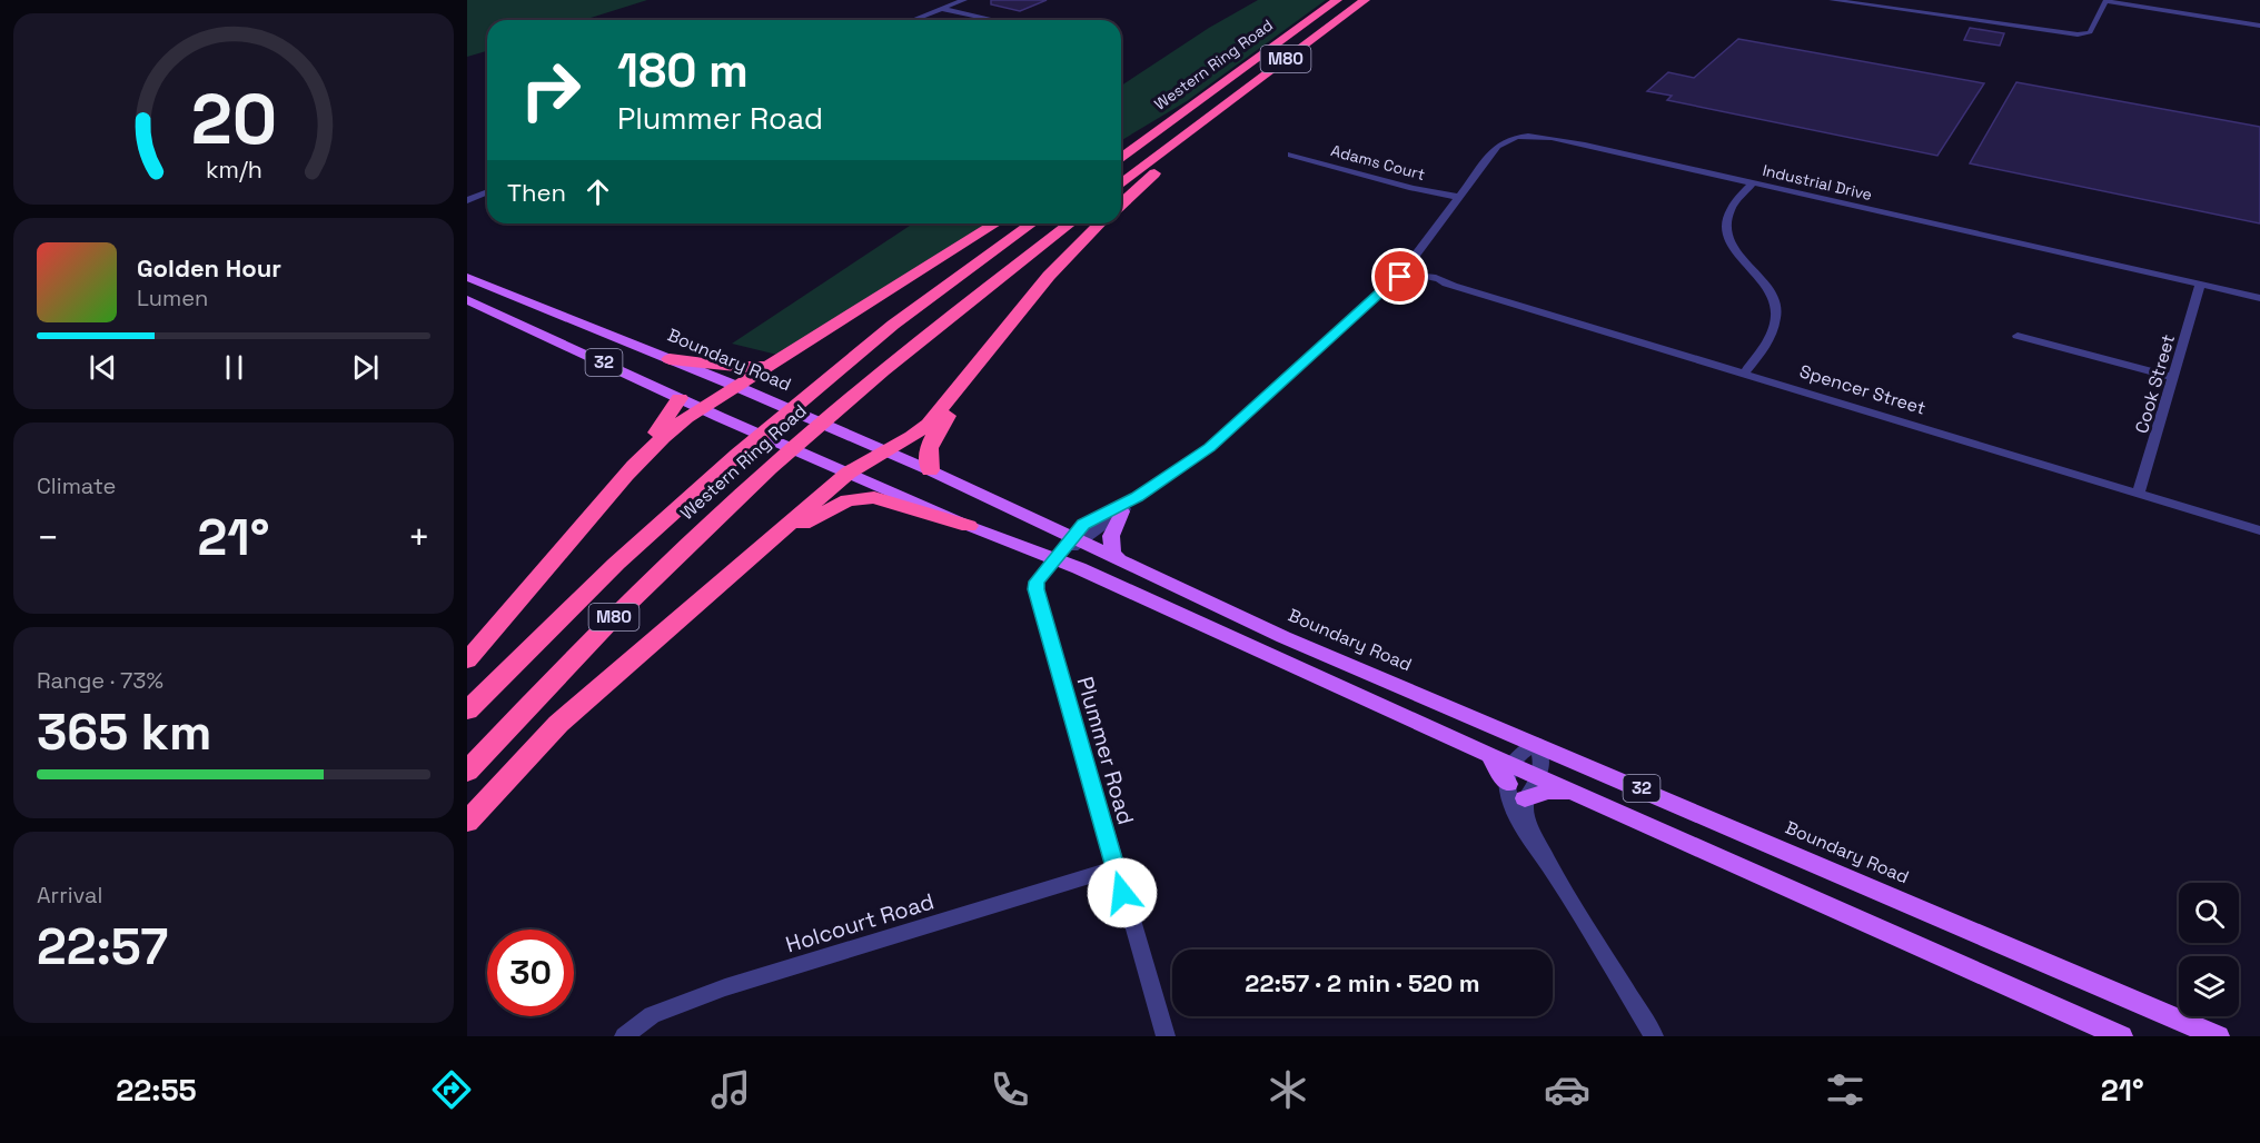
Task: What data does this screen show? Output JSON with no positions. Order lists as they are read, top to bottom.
{
  "streets": {
    "highway": ["M80", "Western Ring Road"],
    "main road": ["Boundary Road", "32"],
    "street": [
      "Adams Court",
      "Industrial Drive",
      "Cook Street",
      "Spencer Street",
      "Plummer Road",
      "Holcourt Road"
    ]
  },
  "crossings": [
    ["Adams Court", "Industrial Drive"],
    ["Industrial Drive", "Cook Street"],
    ["Industrial Drive", "Spencer Street"],
    ["Boundary Road", "Spencer Street"],
    ["Boundary Road", "Plummer Road"],
    ["32", "Plummer Road"],
    ["Cook Street", "Spencer Street"],
    ["Spencer Street", "Plummer Road"],
    ["Plummer Road", "Holcourt Road"]
  ],
  "page": {
    "turn": ["180 m", "Plummer Road"],
    "then": "Then",
    "song": ["Golden Hour", "Lumen"],
    "tile": [
      "Climate",
      ["Range · 73%", "365 km"],
      ["Arrival", "22:57"]
    ],
    "heat": ["−", "21°", "+"],
    "limit": "30",
    "trip": "22:57 · 2 min · 520 m",
    "tabs": ["22:55", "21°"],
    "gauge": ["20", "km/h"]
  }
}
